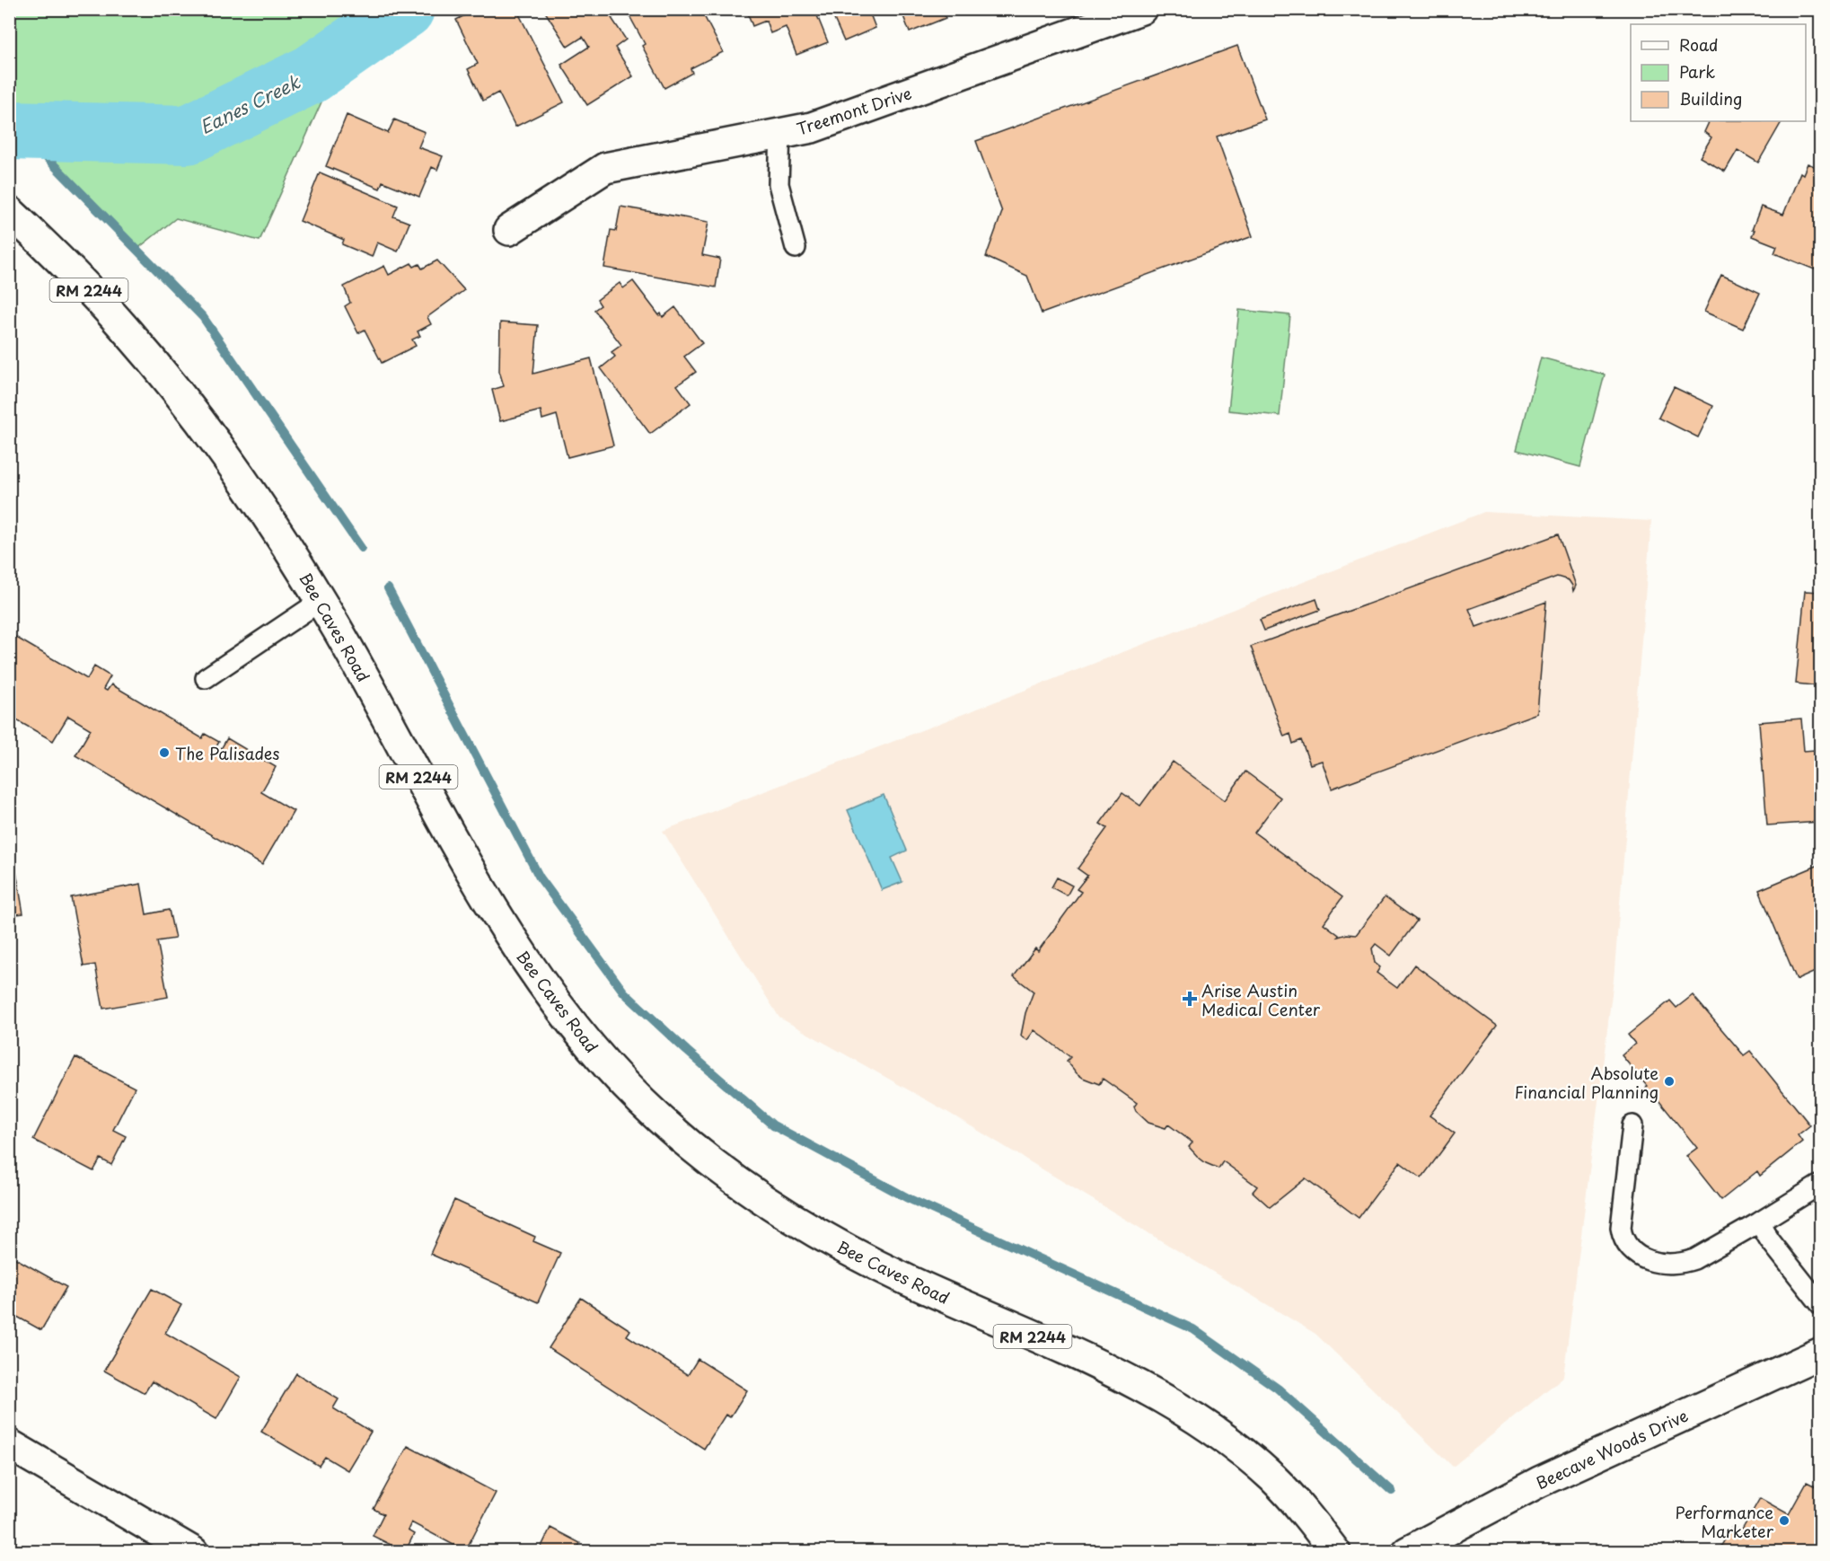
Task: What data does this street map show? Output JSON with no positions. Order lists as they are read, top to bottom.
{
  "streets": {
    "main road": [
      "Treemont Drive",
      "RM 2244",
      "Bee Caves Road",
      "Beecave Woods Drive"
    ]
  },
  "water": ["Eanes Creek"],
  "places": {
    "other": ["The Palisades", "Absolute Financial Planning", "Performance Marketer"],
    "health": ["Arise Austin Medical Center"]
  },
  "legend": ["Road", "Park", "Building"]
}
